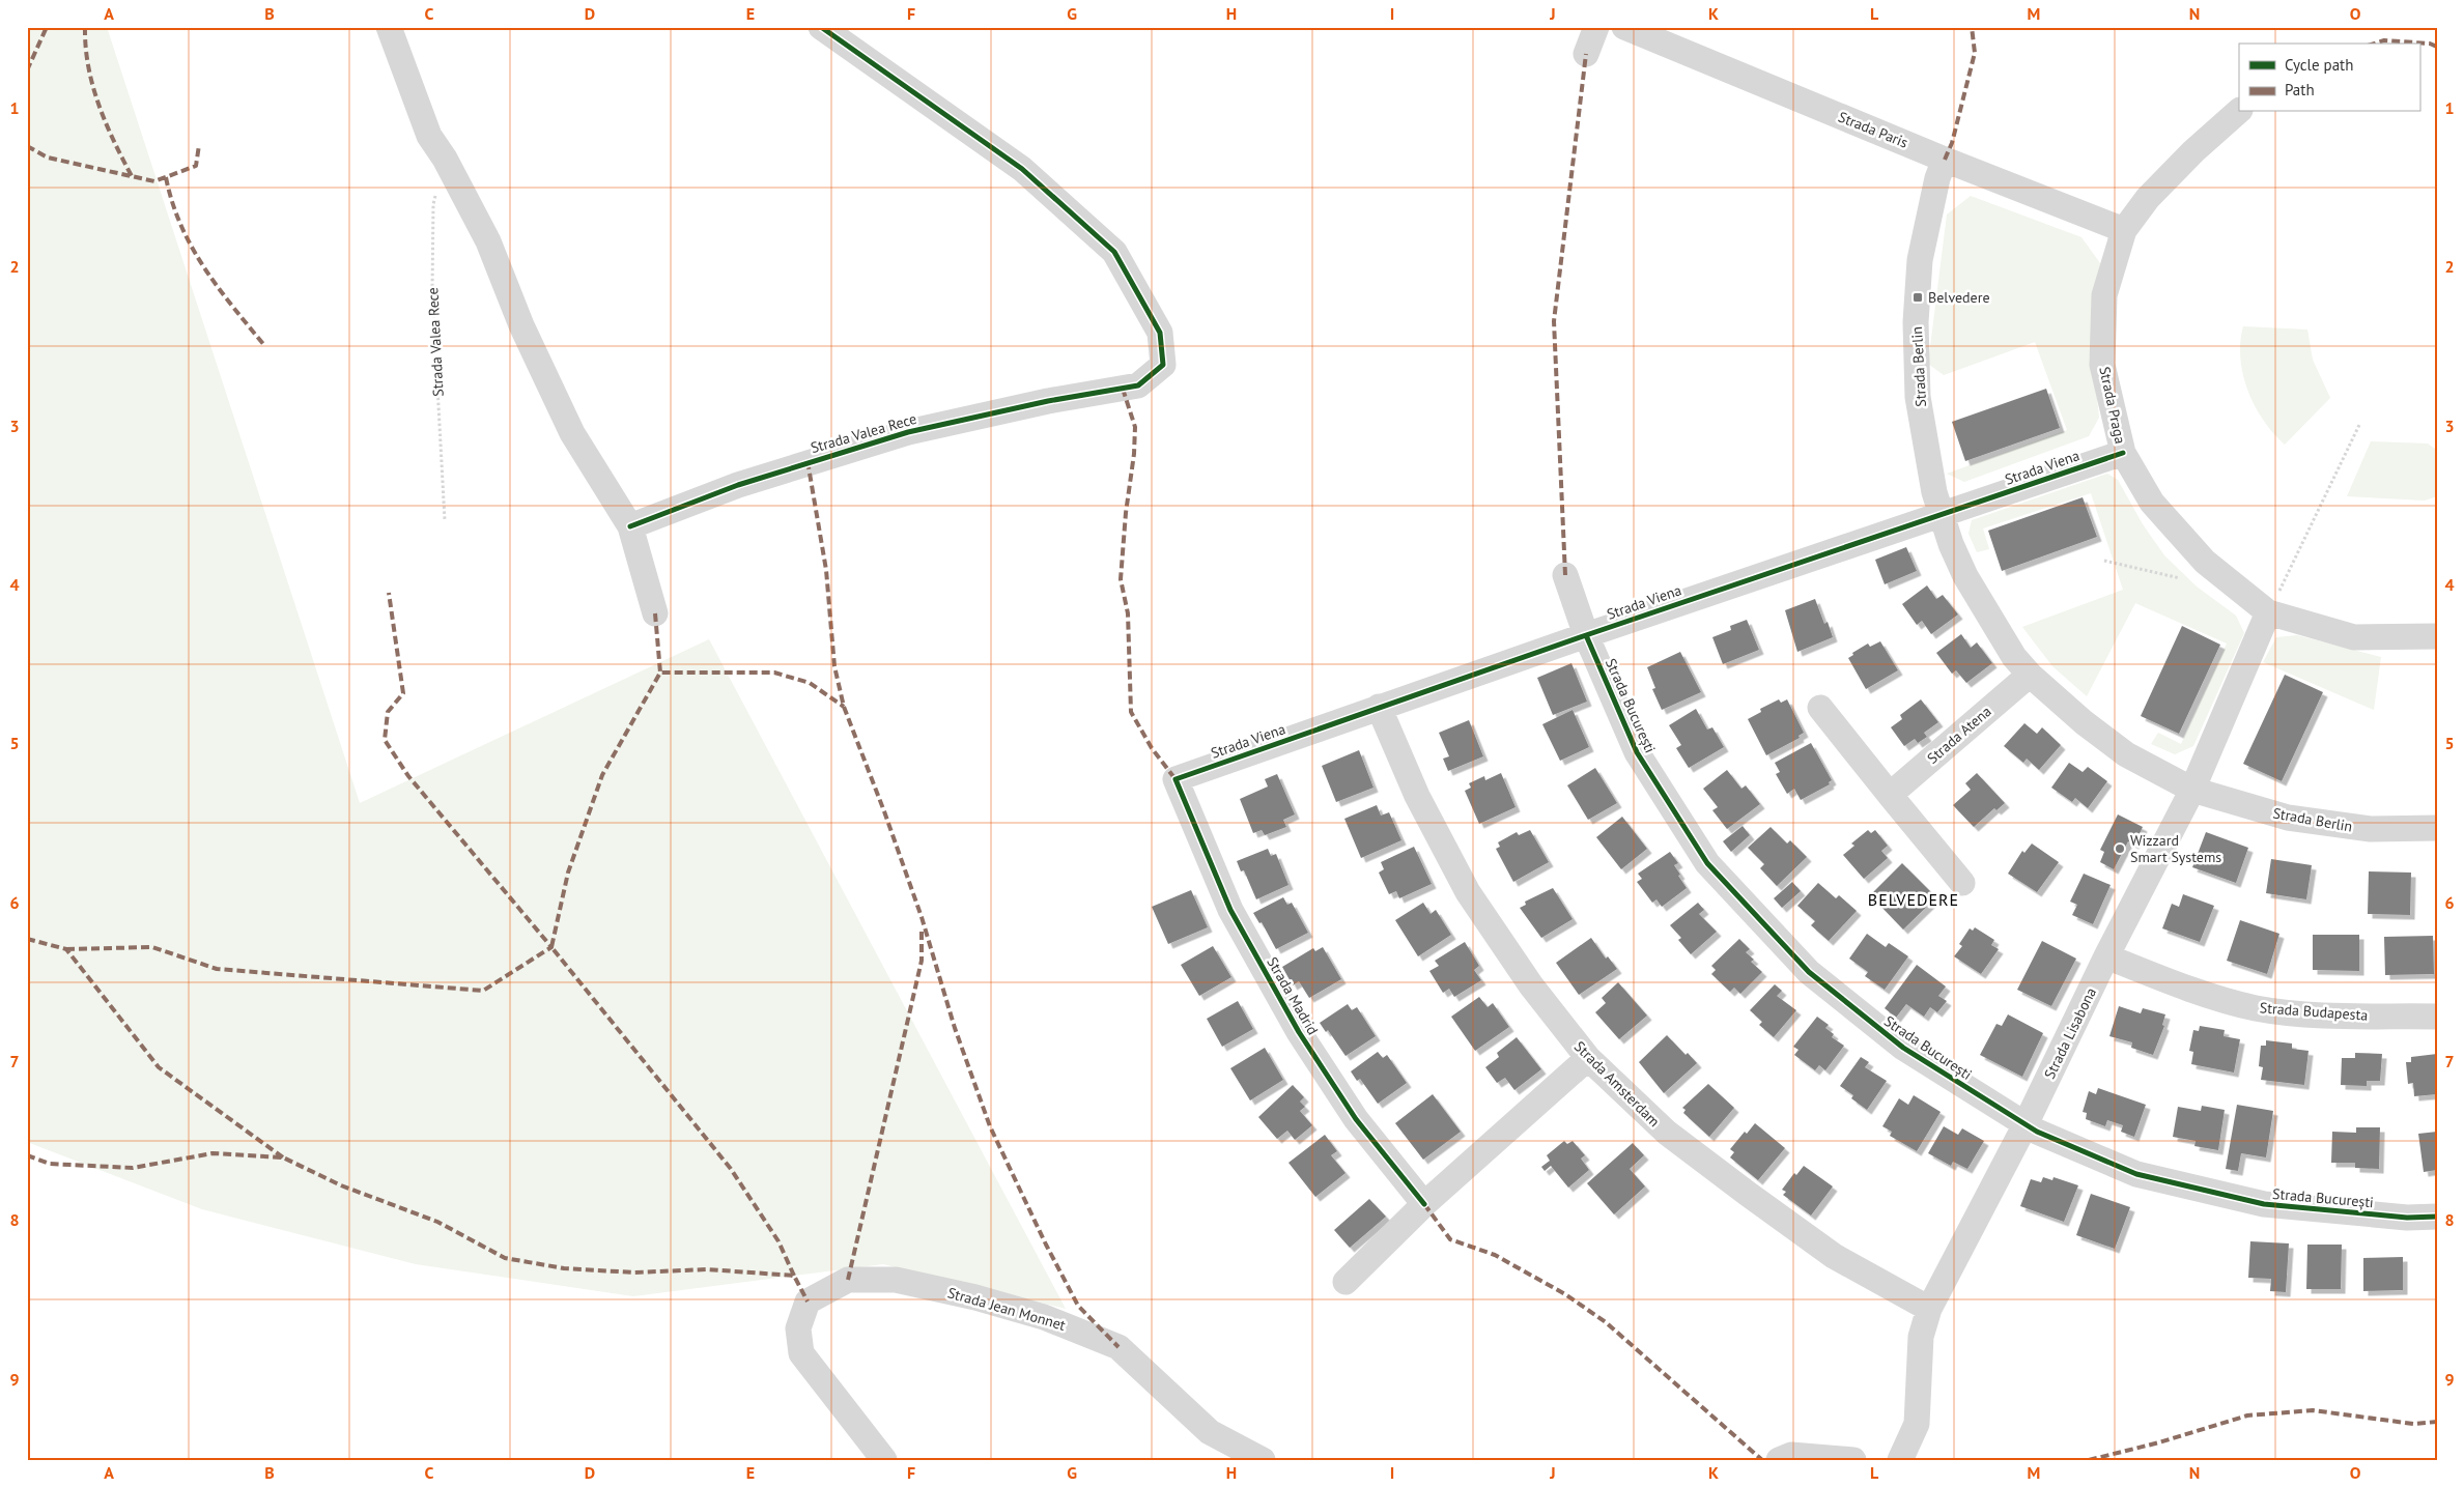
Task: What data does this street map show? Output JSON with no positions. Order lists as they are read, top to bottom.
{
  "streets": {
    "street": [
      "Strada Paris",
      "Strada Valea Rece",
      "Strada Berlin",
      "Strada Praga",
      "Strada Viena",
      "Strada București",
      "Strada Atena",
      "Strada Madrid",
      "Strada Budapesta",
      "Strada Lisabona",
      "Strada Amsterdam",
      "Strada Jean Monnet"
    ]
  },
  "crossings": [
    ["Strada Paris", "Strada Berlin"],
    ["Strada Paris", "Strada Praga"],
    ["Strada Berlin", "Strada Viena"],
    ["Strada Berlin", "Strada Atena"],
    ["Strada Berlin", "Strada Lisabona"],
    ["Strada Praga", "Strada Viena"],
    ["Strada Praga", "Strada Lisabona"],
    ["Strada Viena", "Strada București"],
    ["Strada Viena", "Strada Madrid"],
    ["Strada Viena", "Strada Amsterdam"],
    ["Strada București", "Strada Lisabona"],
    ["Strada Budapesta", "Strada Lisabona"],
    ["Strada Lisabona", "Strada Amsterdam"]
  ],
  "districts": ["BELVEDERE"],
  "places": {
    "transit": ["Belvedere"],
    "other": ["Wizzard Smart Systems"]
  },
  "legend": ["Cycle path", "Path"],
  "grid": {
    "columns": [
      "A",
      "B",
      "C",
      "D",
      "E",
      "F",
      "G",
      "H",
      "I",
      "J",
      "K",
      "L",
      "M",
      "N",
      "O"
    ],
    "rows": [
      "1",
      "2",
      "3",
      "4",
      "5",
      "6",
      "7",
      "8",
      "9"
    ]
  }
}
